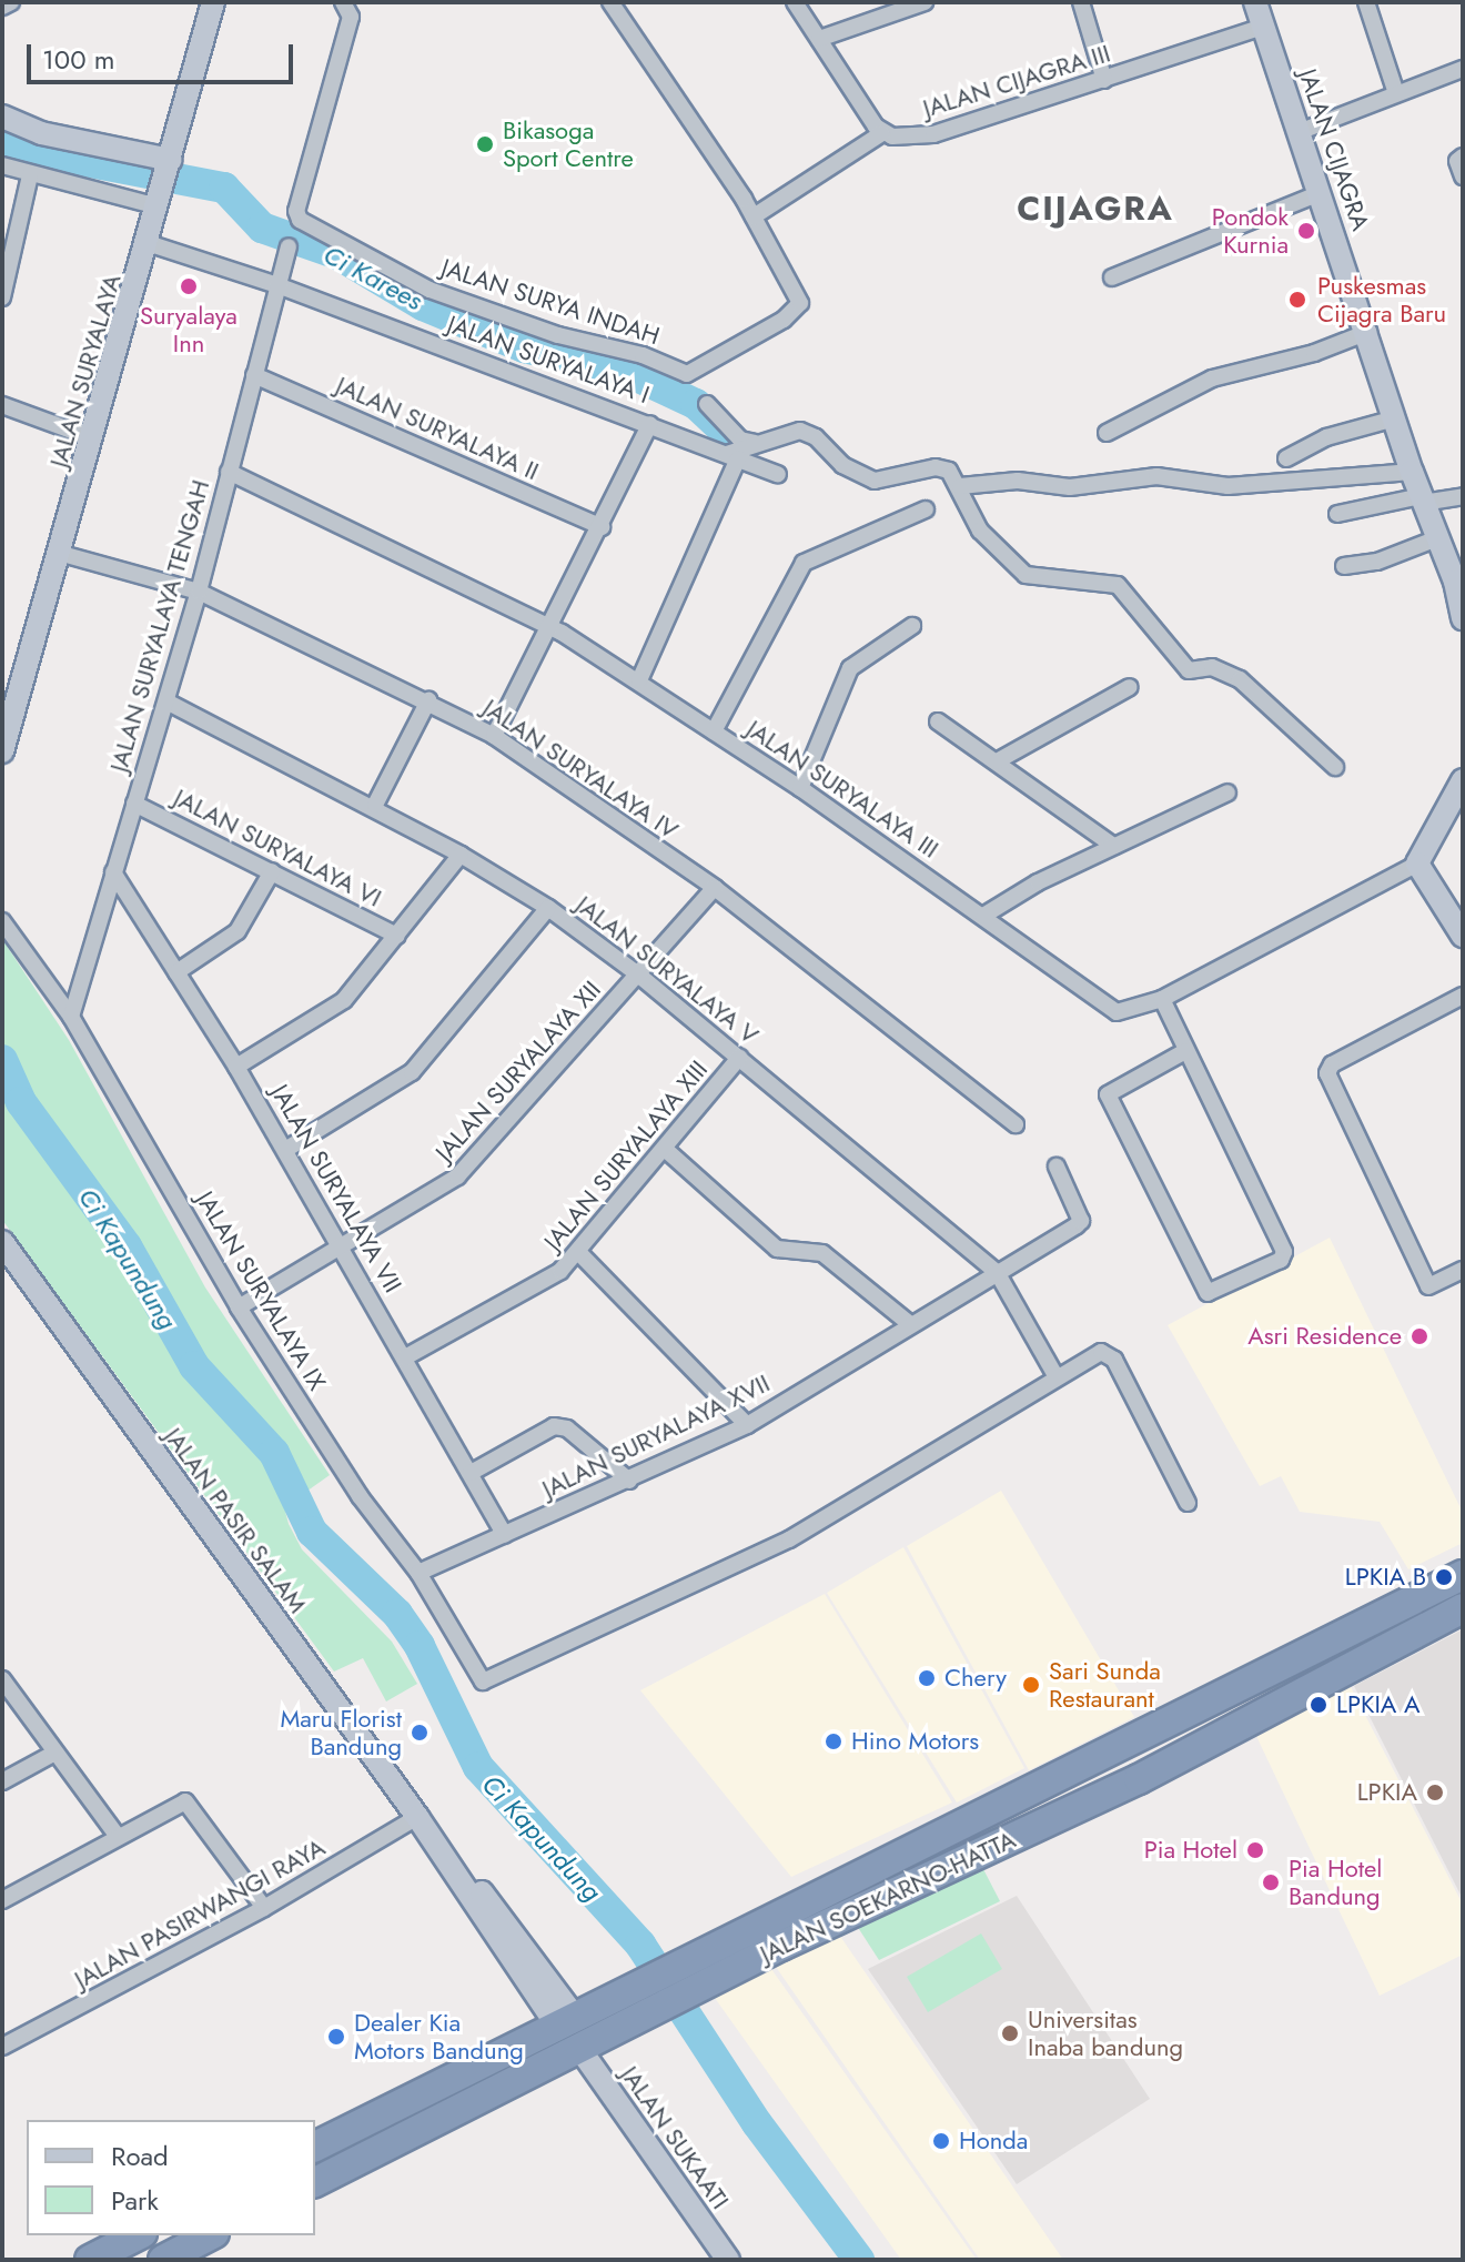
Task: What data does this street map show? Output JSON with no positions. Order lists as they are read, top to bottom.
{
  "streets": {
    "highway": ["JALAN SOEKARNO-HATTA"],
    "street": [
      "JALAN CIJAGRA III",
      "JALAN CIJAGRA",
      "JALAN SURYA INDAH",
      "JALAN SURYALAYA I",
      "JALAN SURYALAYA",
      "JALAN SURYALAYA II",
      "JALAN SURYALAYA TENGAH",
      "JALAN SURYALAYA IV",
      "JALAN SURYALAYA III",
      "JALAN SURYALAYA VI",
      "JALAN SURYALAYA V",
      "JALAN SURYALAYA XII",
      "JALAN SURYALAYA XIII",
      "JALAN SURYALAYA VII",
      "JALAN SURYALAYA IX",
      "JALAN SURYALAYA XVII",
      "JALAN PASIR SALAM",
      "JALAN PASIRWANGI RAYA",
      "JALAN SUKAATI"
    ]
  },
  "crossings": [
    ["JALAN CIJAGRA III", "JALAN CIJAGRA"],
    ["JALAN SURYALAYA I", "JALAN SURYALAYA"],
    ["JALAN SURYALAYA I", "JALAN SURYALAYA TENGAH"],
    ["JALAN SURYALAYA", "JALAN SURYALAYA IV"],
    ["JALAN SURYALAYA II", "JALAN SURYALAYA TENGAH"],
    ["JALAN SURYALAYA TENGAH", "JALAN SURYALAYA IV"],
    ["JALAN SURYALAYA TENGAH", "JALAN SURYALAYA III"],
    ["JALAN SURYALAYA TENGAH", "JALAN SURYALAYA VI"],
    ["JALAN SURYALAYA TENGAH", "JALAN SURYALAYA V"],
    ["JALAN SURYALAYA TENGAH", "JALAN SURYALAYA VII"],
    ["JALAN SURYALAYA TENGAH", "JALAN SURYALAYA IX"],
    ["JALAN SURYALAYA IV", "JALAN SURYALAYA XII"],
    ["JALAN SURYALAYA V", "JALAN SURYALAYA XII"],
    ["JALAN SURYALAYA V", "JALAN SURYALAYA XIII"],
    ["JALAN SURYALAYA V", "JALAN SURYALAYA IX"],
    ["JALAN SURYALAYA V", "JALAN SURYALAYA XVII"],
    ["JALAN SURYALAYA XII", "JALAN SURYALAYA VII"],
    ["JALAN SURYALAYA XII", "JALAN SURYALAYA IX"],
    ["JALAN SURYALAYA XIII", "JALAN SURYALAYA VII"],
    ["JALAN SURYALAYA VII", "JALAN SURYALAYA XVII"],
    ["JALAN SURYALAYA IX", "JALAN SURYALAYA XVII"],
    ["JALAN PASIR SALAM", "JALAN SOEKARNO-HATTA"],
    ["JALAN PASIR SALAM", "JALAN PASIRWANGI RAYA"],
    ["JALAN SOEKARNO-HATTA", "JALAN SUKAATI"]
  ],
  "districts": ["CIJAGRA"],
  "water": ["Ci Karees", "Ci Kapundung"],
  "places": [
    "Bikasoga Sport Centre",
    "Pondok Kurnia",
    "Suryalaya Inn",
    "Puskesmas Cijagra Baru",
    "Asri Residence",
    "LPKIA B",
    "Chery",
    "Sari Sunda Restaurant",
    "LPKIA A",
    "Maru Florist Bandung",
    "Hino Motors",
    "LPKIA",
    "Pia Hotel",
    "Pia Hotel Bandung",
    "Universitas Inaba bandung",
    "Dealer Kia Motors Bandung",
    "Honda"
  ],
  "legend": ["Road", "Park"],
  "scale_bar": "100 m"
}
